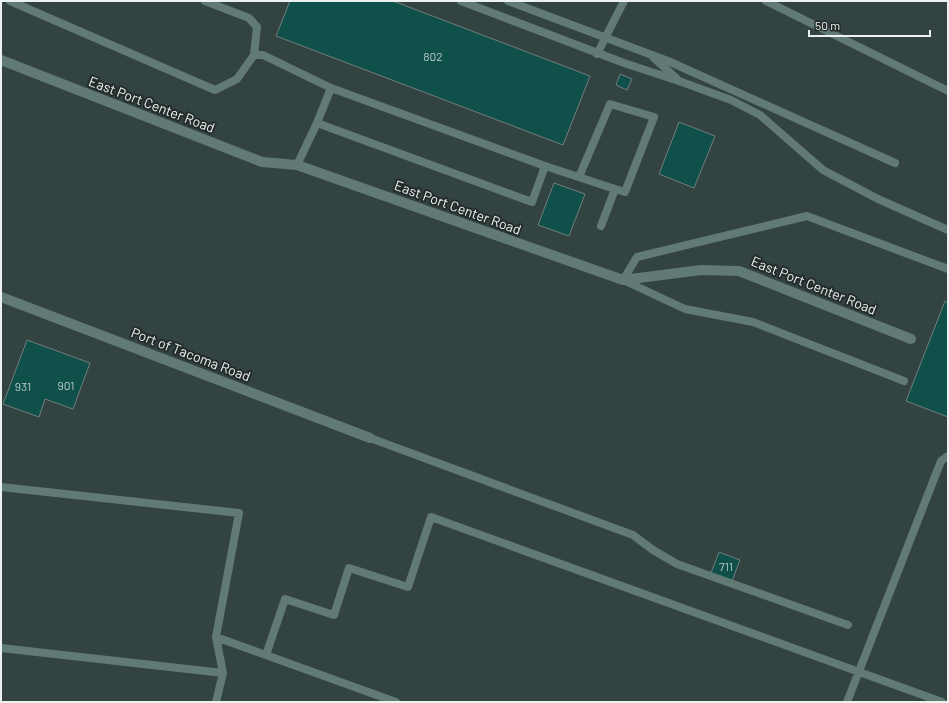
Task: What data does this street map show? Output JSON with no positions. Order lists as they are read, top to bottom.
{
  "streets": {
    "street": ["East Port Center Road", "Port of Tacoma Road"]
  },
  "house_numbers": [
    "802",
    "901",
    "931",
    "711"
  ],
  "scale_bar": "50 m"
}
